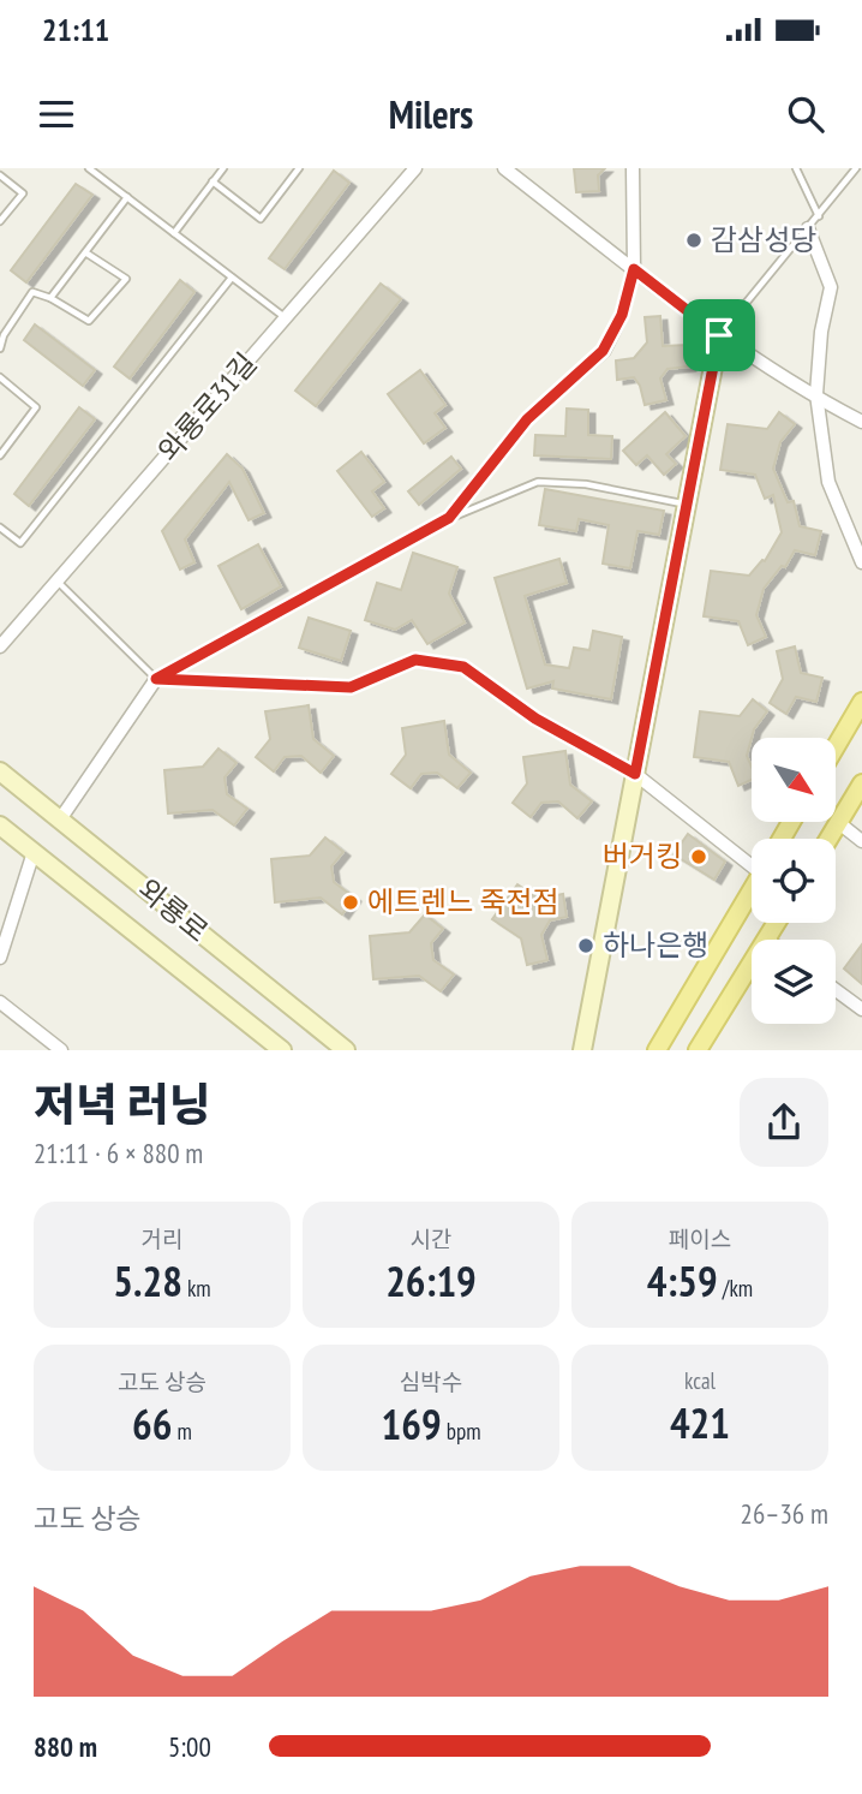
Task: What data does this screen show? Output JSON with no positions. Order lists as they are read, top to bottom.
{
  "streets": {
    "main road": ["와룡로"],
    "street": ["와룡로31길"]
  },
  "places": [
    "감삼성당",
    "버거킹",
    "에트렌느 죽전점",
    "하나은행"
  ],
  "north": "bottom right",
  "page": {
    "status": "21:11",
    "header": "Milers",
    "heading": ["저녁 러닝", "21:11 · 6 × 880 m"],
    "stats": [
      ["거리", "5.28 km"],
      ["시간", "26:19"],
      ["페이스", "4:59 /km"],
      ["고도 상승", "66 m"],
      ["심박수", "169 bpm"],
      ["kcal", "421"]
    ],
    "chart": ["고도 상승", "26–36 m"],
    "list": [
      {
        "name": "880 m",
        "note": "5:00"
      }
    ]
  }
}
